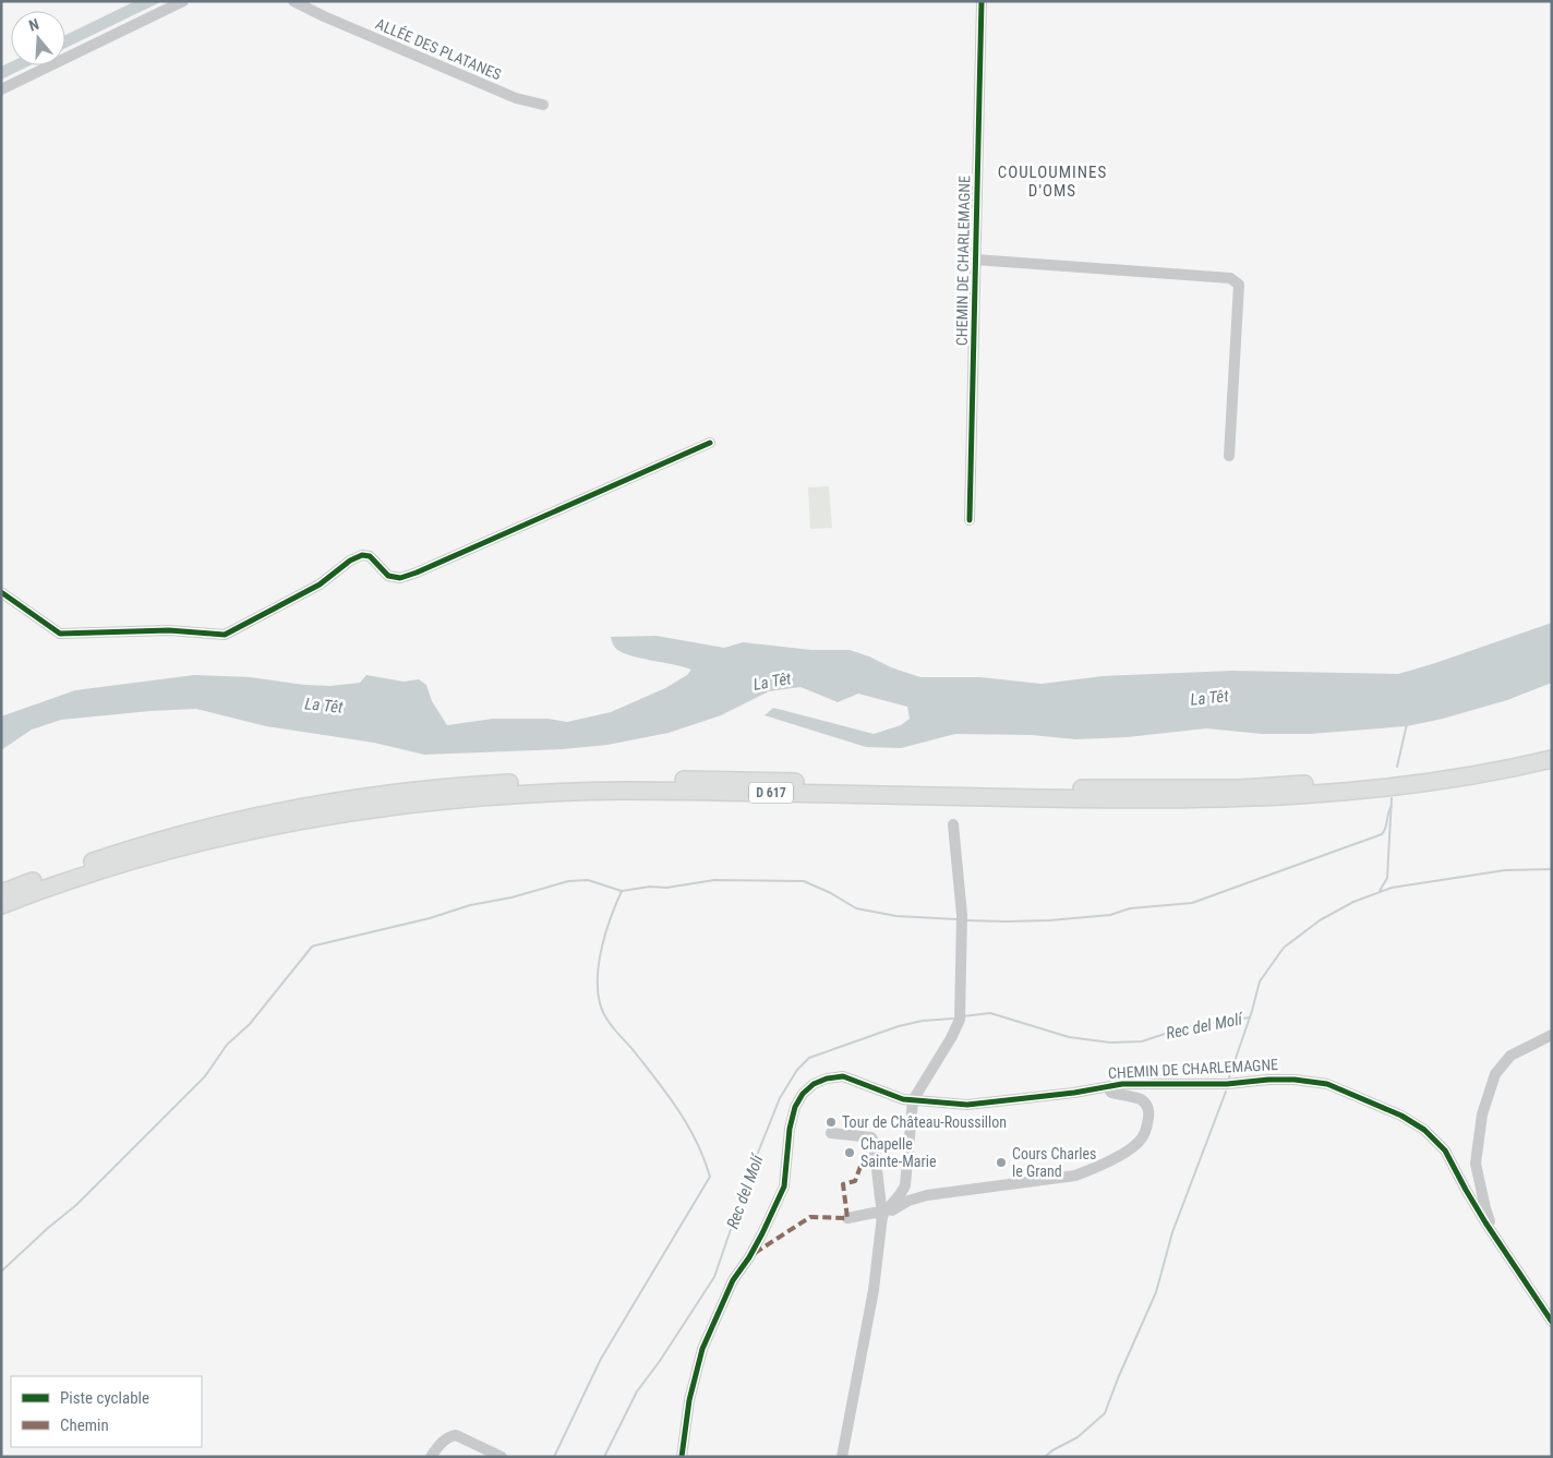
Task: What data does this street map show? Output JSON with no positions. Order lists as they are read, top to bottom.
{
  "streets": {
    "highway": ["D 617"],
    "street": ["ALLÉE DES PLATANES", "CHEMIN DE CHARLEMAGNE"]
  },
  "districts": ["COULOUMINES D'OMS"],
  "water": ["La Têt", "Rec del Molí"],
  "places": ["Tour de Château-Roussillon", "Chapelle Sainte-Marie", "Cours Charles le Grand"],
  "legend": ["Piste cyclable", "Chemin"],
  "north": "top"
}
